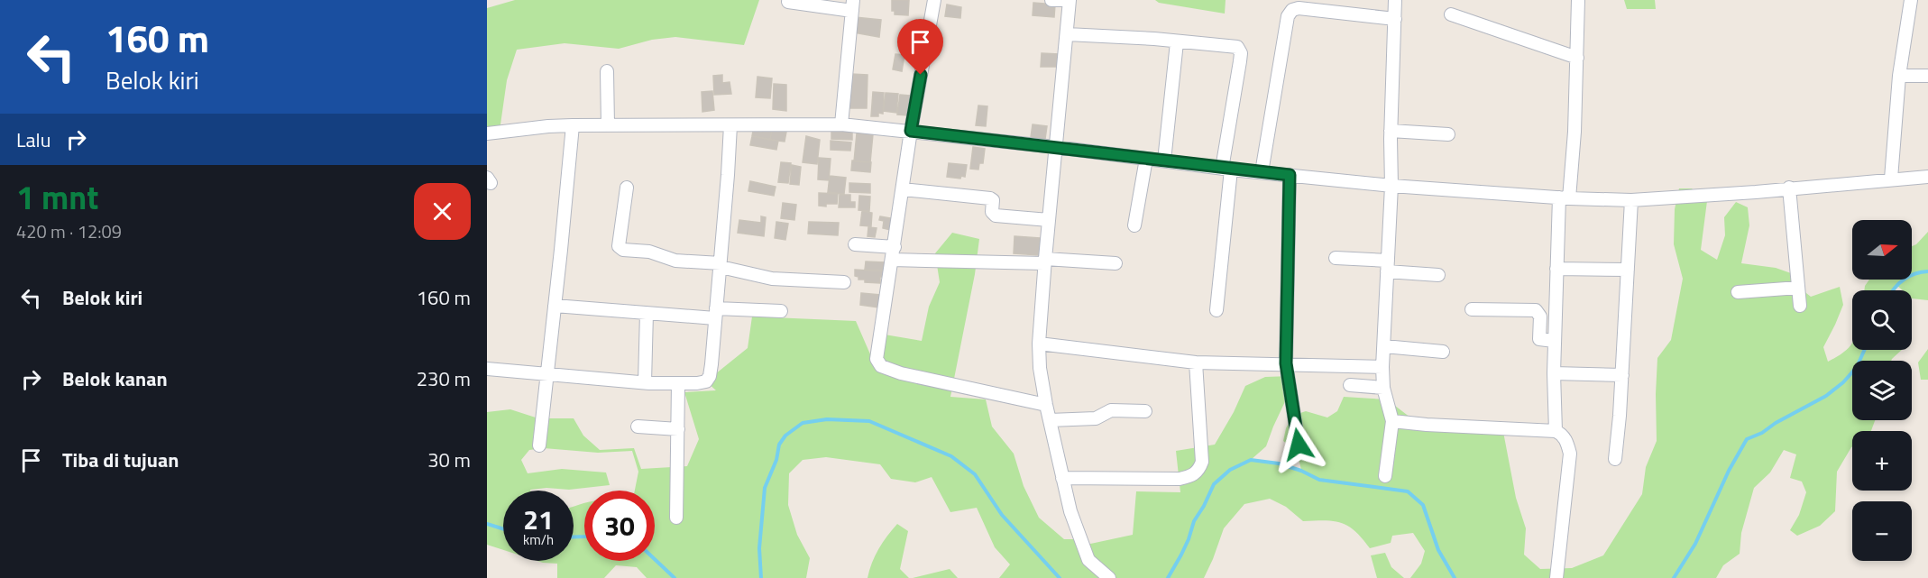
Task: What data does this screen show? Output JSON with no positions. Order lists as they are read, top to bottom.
{
  "north": "right",
  "page": {
    "turn": ["160 m", "Belok kiri"],
    "then": "Lalu",
    "heading": ["1 mnt", "420 m · 12:09"],
    "map_buttons": ["+", "−"],
    "list": [
      {
        "name": "Belok kiri",
        "value": "160 m"
      },
      {
        "name": "Belok kanan",
        "value": "230 m"
      },
      {
        "name": "Tiba di tujuan",
        "value": "30 m"
      }
    ],
    "speed": "21 km/h",
    "limit": "30"
  }
}
